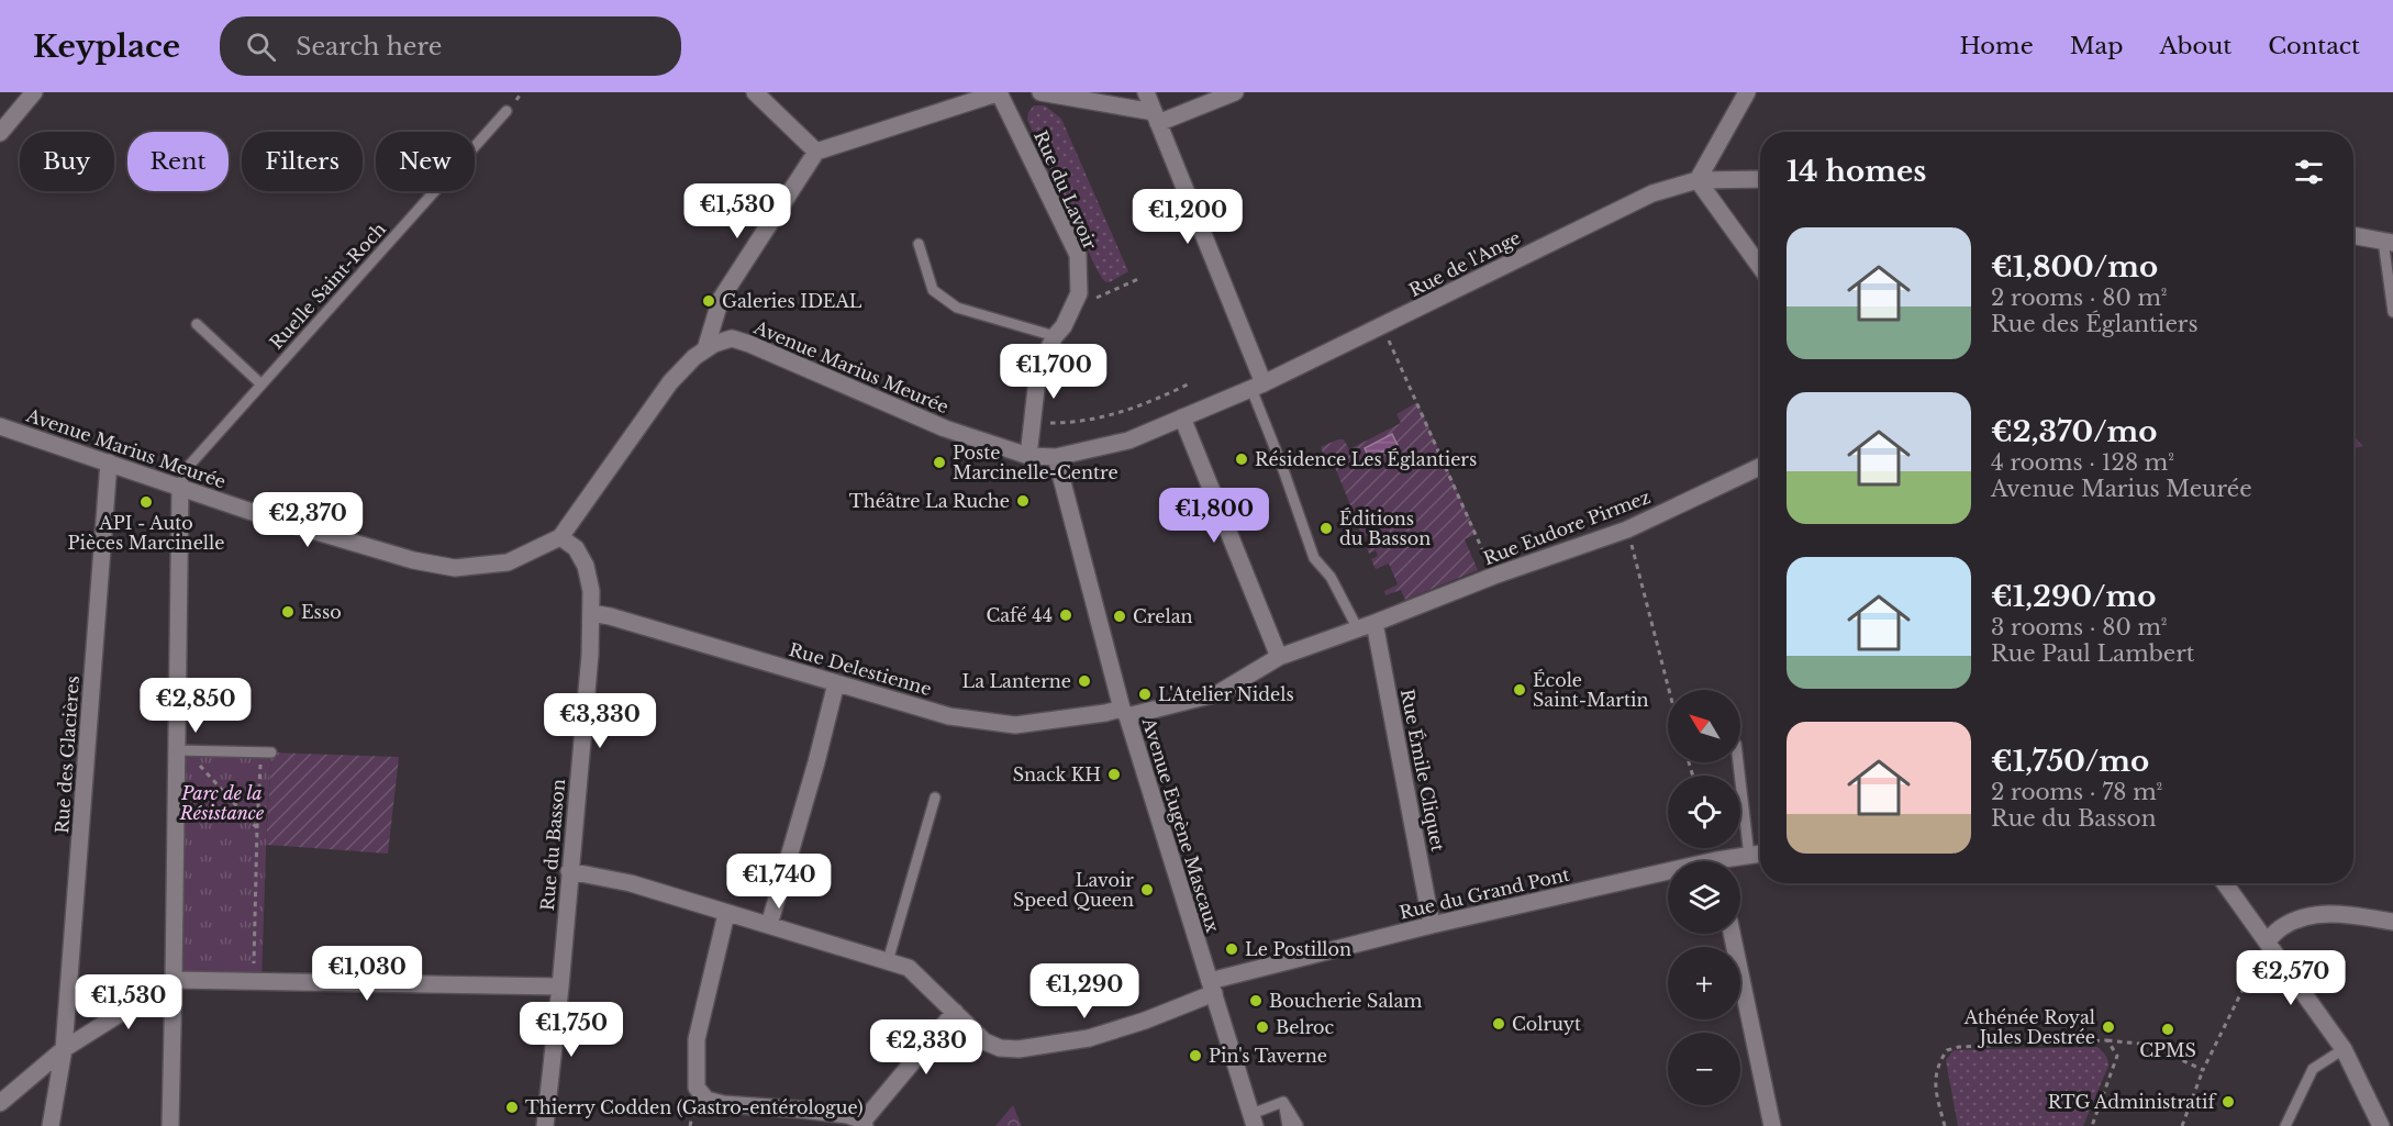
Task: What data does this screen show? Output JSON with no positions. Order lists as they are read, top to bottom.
{
  "streets": {
    "street": [
      "Rue du Lavoir",
      "Rue de l'Ange",
      "Avenue Marius Meurée",
      "Rue Eudore Pirmez",
      "Rue Delestienne",
      "Rue des Glacières",
      "Rue Émile Cliquet",
      "Avenue Eugène Mascaux",
      "Rue du Basson",
      "Rue du Grand Pont"
    ],
    "lane": ["Ruelle Saint-Roch"]
  },
  "crossings": [
    ["Rue du Lavoir", "Avenue Marius Meurée"],
    ["Rue de l'Ange", "Avenue Marius Meurée"],
    ["Rue de l'Ange", "Avenue Eugène Mascaux"],
    ["Ruelle Saint-Roch", "Avenue Marius Meurée"],
    ["Avenue Marius Meurée", "Rue des Glacières"],
    ["Avenue Marius Meurée", "Avenue Eugène Mascaux"],
    ["Avenue Marius Meurée", "Rue du Basson"],
    ["Rue Eudore Pirmez", "Rue Delestienne"],
    ["Rue Eudore Pirmez", "Rue Émile Cliquet"],
    ["Rue Delestienne", "Avenue Eugène Mascaux"],
    ["Rue Delestienne", "Rue du Basson"],
    ["Rue Émile Cliquet", "Rue du Grand Pont"],
    ["Avenue Eugène Mascaux", "Rue du Grand Pont"],
    ["Rue du Basson", "Rue du Grand Pont"]
  ],
  "parks": ["Parc de la Résistance"],
  "places": [
    "Galeries IDEAL",
    "Résidence Les Églantiers",
    "Poste Marcinelle-Centre",
    "Théâtre La Ruche",
    "API - Auto Pièces Marcinelle",
    "Éditions du Basson",
    "Esso",
    "Café 44",
    "Crelan",
    "La Lanterne",
    "École Saint-Martin",
    "L'Atelier Nidels",
    "Snack KH",
    "Lavoir Speed Queen",
    "Le Postillon",
    "Boucherie Salam",
    "Colruyt",
    "Belroc",
    "Athénée Royal Jules Destrée",
    "CPMS",
    "Pin's Taverne",
    "RTG Administratif",
    "Thierry Codden (Gastro-entérologue)"
  ],
  "north": "top left",
  "page": {
    "header": "Keyplace",
    "search": "Search here",
    "nav": [
      "Home",
      "Map",
      "About",
      "Contact"
    ],
    "chip": [
      "Buy",
      "Rent",
      "Filters",
      "New"
    ],
    "heading": "14 homes",
    "price": [
      "€1,530",
      "€1,200",
      "€1,700",
      "€1,800",
      "€2,370",
      "€2,850",
      "€3,330",
      "€1,740",
      "€1,030",
      "€2,570",
      "€1,290",
      "€1,530",
      "€1,750",
      "€2,330"
    ],
    "list": [
      {
        "name": "€1,800/mo",
        "note": "2 rooms · 80 m² · Rue des Églantiers"
      },
      {
        "name": "€2,370/mo",
        "note": "4 rooms · 128 m² · Avenue Marius Meurée"
      },
      {
        "name": "€1,290/mo",
        "note": "3 rooms · 80 m² · Rue Paul Lambert"
      },
      {
        "name": "€1,750/mo",
        "note": "2 rooms · 78 m² · Rue du Basson"
      }
    ],
    "map_buttons": ["+", "−"]
  }
}
